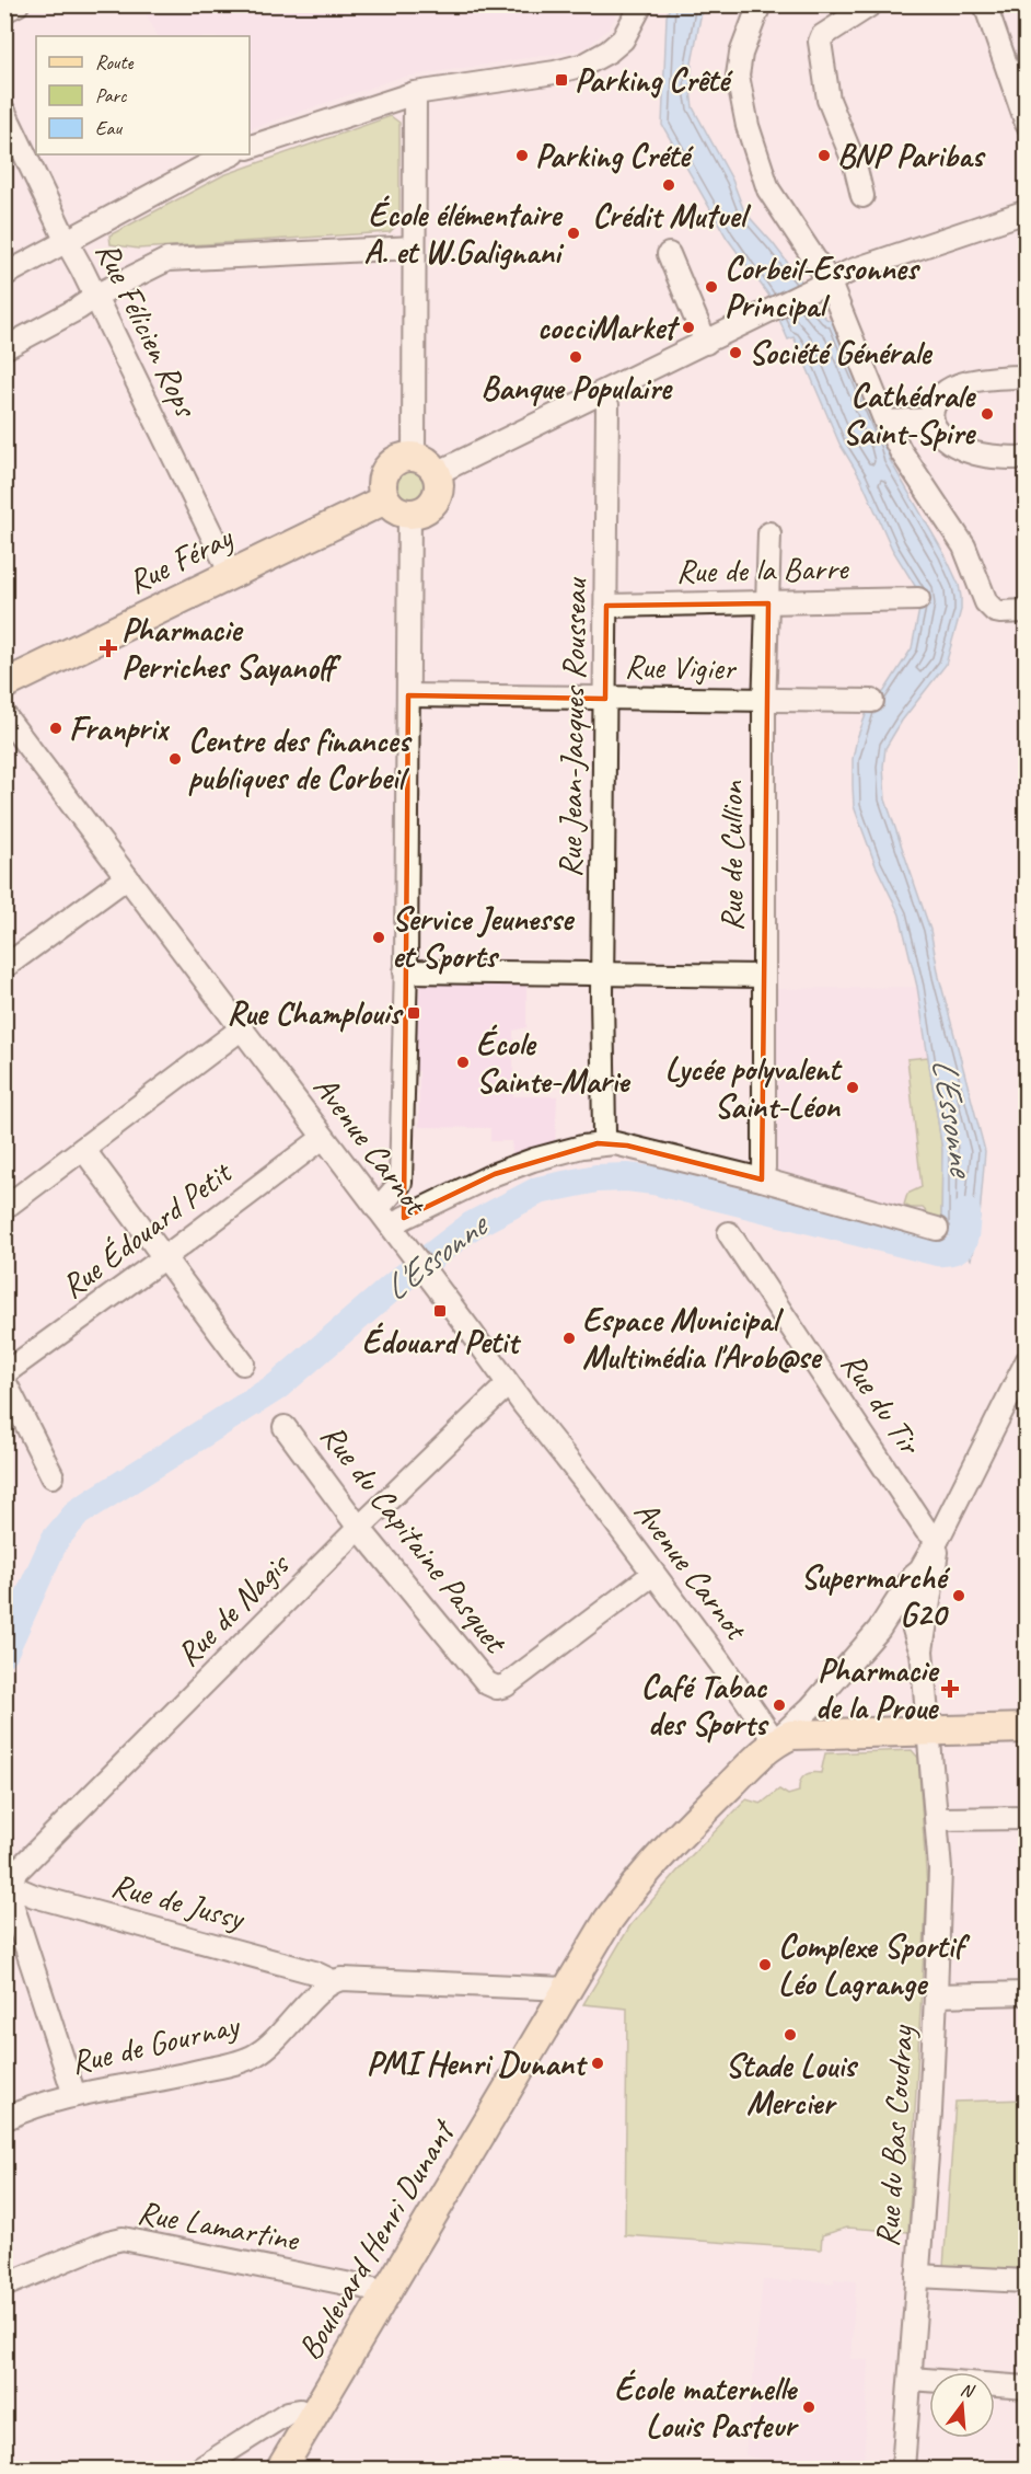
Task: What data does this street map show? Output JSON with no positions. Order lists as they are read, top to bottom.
{
  "streets": {
    "main road": ["Rue Féray", "Boulevard Henri Dunant"],
    "street": [
      "Rue Félicien Rops",
      "Rue de la Barre",
      "Rue Vigier",
      "Rue Jean-Jacques Rousseau",
      "Rue de Cullion",
      "Avenue Carnot",
      "Rue Édouard Petit",
      "Rue du Tir",
      "Rue du Capitaine Pasquet",
      "Rue de Nagis",
      "Rue de Jussy",
      "Rue de Gournay",
      "Rue du Bas Coudray",
      "Rue Lamartine"
    ]
  },
  "crossings": [
    ["Rue Félicien Rops", "Rue Féray"],
    ["Rue de la Barre", "Rue Jean-Jacques Rousseau"],
    ["Rue de la Barre", "Rue de Cullion"],
    ["Rue Vigier", "Rue Jean-Jacques Rousseau"],
    ["Rue Vigier", "Rue de Cullion"],
    ["Avenue Carnot", "Rue Édouard Petit"],
    ["Avenue Carnot", "Rue du Capitaine Pasquet"],
    ["Avenue Carnot", "Rue de Nagis"],
    ["Avenue Carnot", "Boulevard Henri Dunant"],
    ["Rue du Capitaine Pasquet", "Rue de Nagis"],
    ["Rue de Nagis", "Rue de Jussy"],
    ["Rue de Jussy", "Rue de Gournay"],
    ["Rue Lamartine", "Boulevard Henri Dunant"]
  ],
  "water": ["L'Essonne"],
  "places": {
    "transit": ["Parking Crêté", "Rue Champlouis", "Édouard Petit"],
    "other": [
      "Parking Crété",
      "BNP Paribas",
      "Crédit Mutuel",
      "École élémentaire A. et W.Galignani",
      "Corbeil-Essonnes Principal",
      "cocciMarket",
      "Société Générale",
      "Banque Populaire",
      "Cathédrale Saint-Spire",
      "Franprix",
      "Centre des finances publiques de Corbeil",
      "Service Jeunesse et Sports",
      "École Sainte-Marie",
      "Lycée polyvalent Saint-Léon",
      "Espace Municipal Multimédia l'Arob@se",
      "Supermarché G20",
      "Café Tabac des Sports",
      "Complexe Sportif Léo Lagrange",
      "Stade Louis Mercier",
      "PMI Henri Dunant",
      "École maternelle Louis Pasteur"
    ],
    "health": ["Pharmacie Perriches Sayanoff", "Pharmacie de la Proue"]
  },
  "legend": ["Route", "Parc", "Eau"],
  "north": "top"
}
